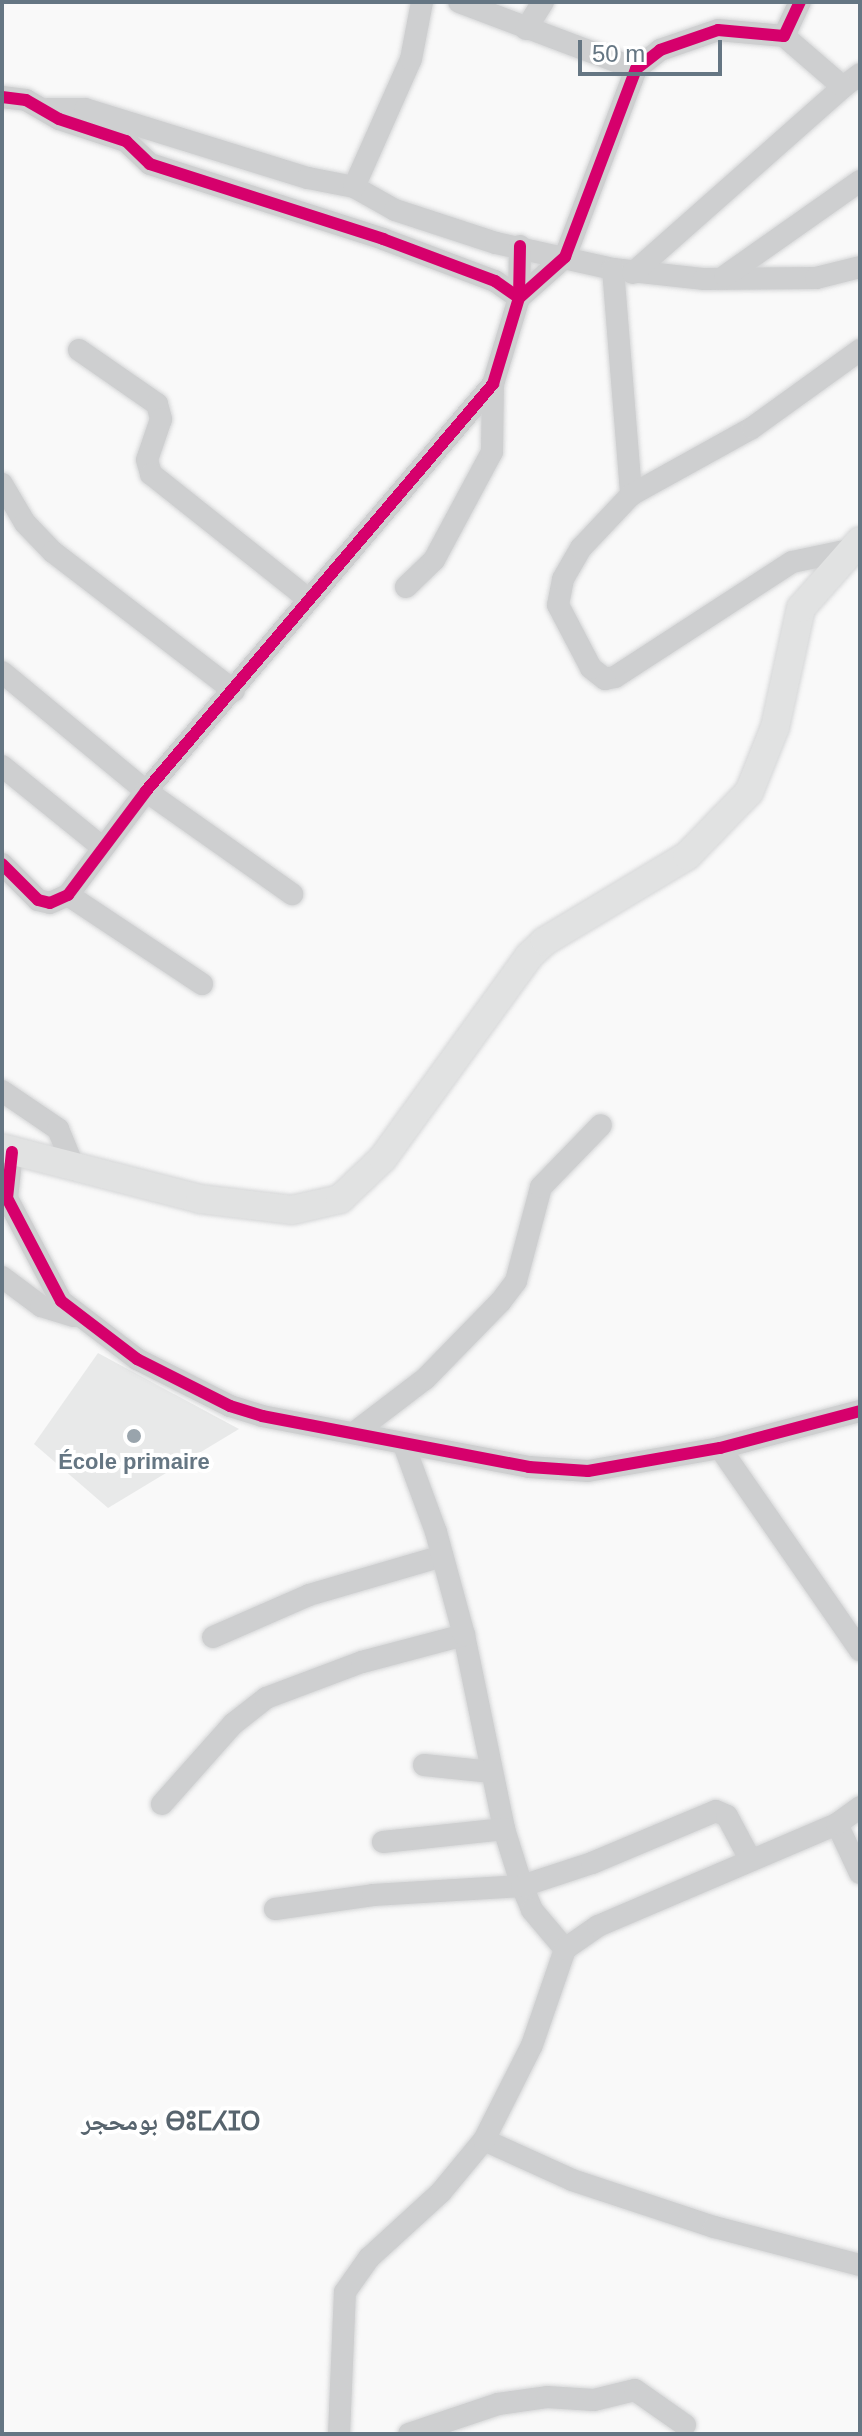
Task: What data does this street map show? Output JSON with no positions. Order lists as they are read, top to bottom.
{
  "districts": ["بومحجر ⴱⵓⵎⵃⵊⵔ"],
  "places": ["École primaire"],
  "scale_bar": "50 m"
}
